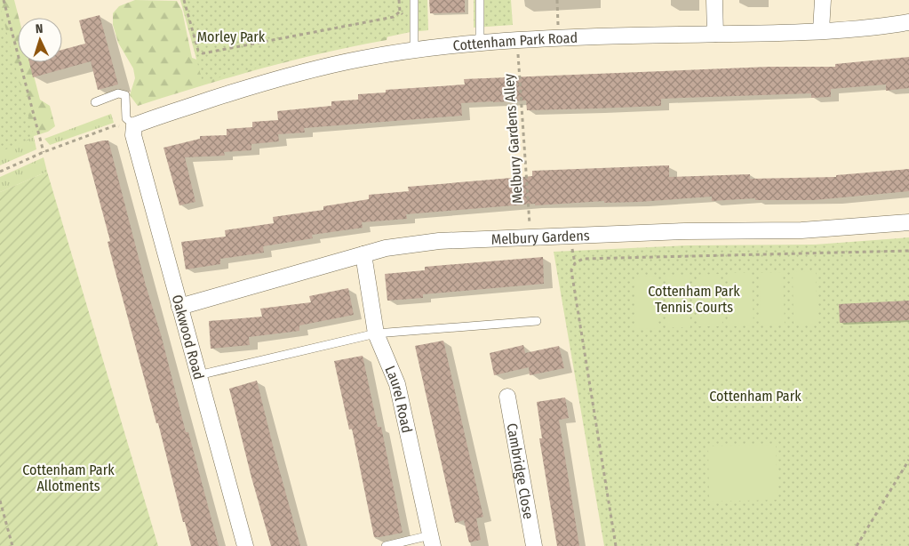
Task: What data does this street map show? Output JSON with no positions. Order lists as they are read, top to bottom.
{
  "streets": {
    "street": [
      "Cottenham Park Road",
      "Melbury Gardens",
      "Oakwood Road",
      "Laurel Road",
      "Cambridge Close"
    ],
    "path": ["Melbury Gardens Alley"]
  },
  "crossings": [
    ["Cottenham Park Road", "Melbury Gardens Alley"],
    ["Cottenham Park Road", "Oakwood Road"],
    ["Melbury Gardens Alley", "Melbury Gardens"],
    ["Melbury Gardens", "Oakwood Road"],
    ["Melbury Gardens", "Laurel Road"]
  ],
  "parks": [
    "Morley Park",
    "Cottenham Park Tennis Courts",
    "Cottenham Park",
    "Cottenham Park Allotments"
  ],
  "north": "top"
}
